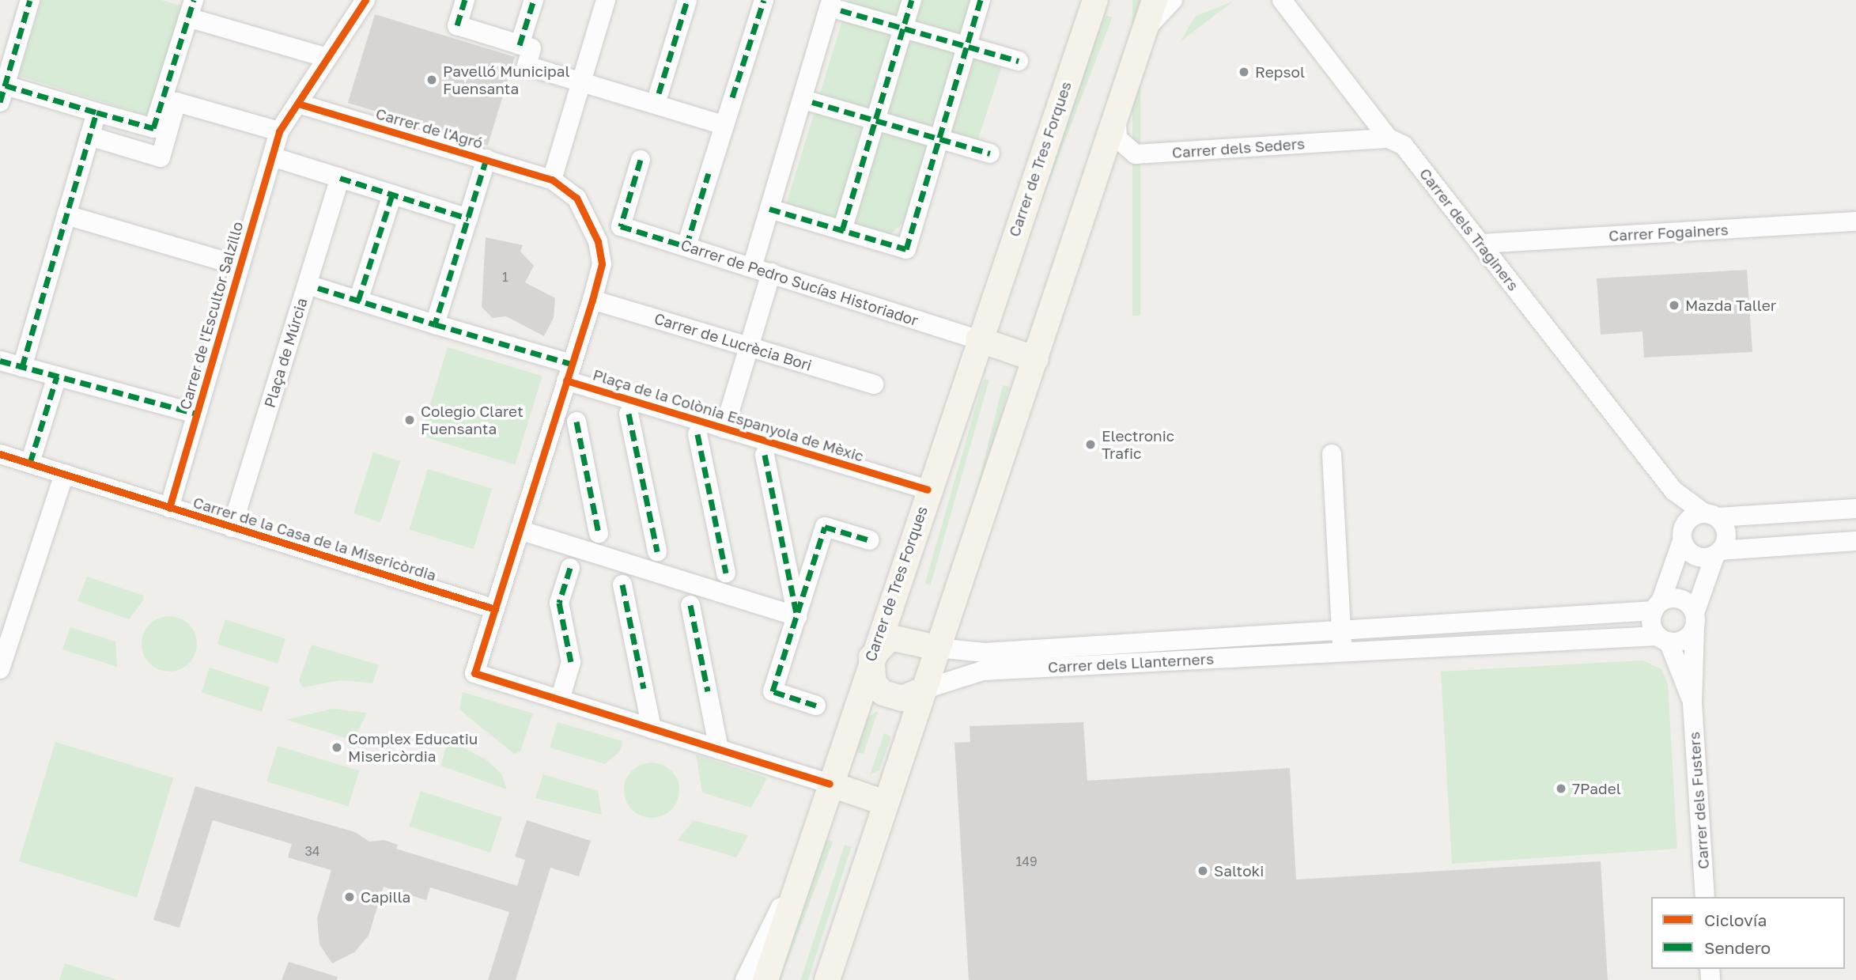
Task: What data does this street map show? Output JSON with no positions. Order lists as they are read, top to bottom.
{
  "streets": {
    "main road": ["Carrer de Tres Forques"],
    "street": [
      "Carrer de l'Agró",
      "Carrer dels Seders",
      "Carrer dels Traginers",
      "Carrer Fogainers",
      "Carrer de Pedro Sucías Historiador",
      "Carrer de l'Escultor Salzillo",
      "Carrer de Lucrècia Bori",
      "Plaça de Múrcia",
      "Plaça de la Colònia Espanyola de Mèxic",
      "Carrer de la Casa de la Misericòrdia",
      "Carrer dels Llanterners",
      "Carrer dels Fusters"
    ]
  },
  "crossings": [
    ["Carrer de l'Agró", "Carrer de l'Escultor Salzillo"],
    ["Carrer dels Seders", "Carrer dels Traginers"],
    ["Carrer de Tres Forques", "Carrer de Pedro Sucías Historiador"],
    ["Carrer de Tres Forques", "Plaça de la Colònia Espanyola de Mèxic"],
    ["Carrer de Tres Forques", "Carrer dels Llanterners"],
    ["Carrer dels Traginers", "Carrer Fogainers"],
    ["Carrer dels Traginers", "Carrer dels Fusters"],
    ["Carrer de l'Escultor Salzillo", "Carrer de la Casa de la Misericòrdia"],
    ["Plaça de Múrcia", "Plaça de la Colònia Espanyola de Mèxic"],
    ["Plaça de Múrcia", "Carrer de la Casa de la Misericòrdia"],
    ["Carrer dels Llanterners", "Carrer dels Fusters"]
  ],
  "places": [
    "Repsol",
    "Pavelló Municipal Fuensanta",
    "Mazda Taller",
    "Colegio Claret Fuensanta",
    "Electronic Trafic",
    "Complex Educatiu Misericòrdia",
    "7Padel",
    "Saltoki",
    "Capilla"
  ],
  "house_numbers": ["1", "34", "149"],
  "legend": ["Ciclovía", "Sendero"]
}
